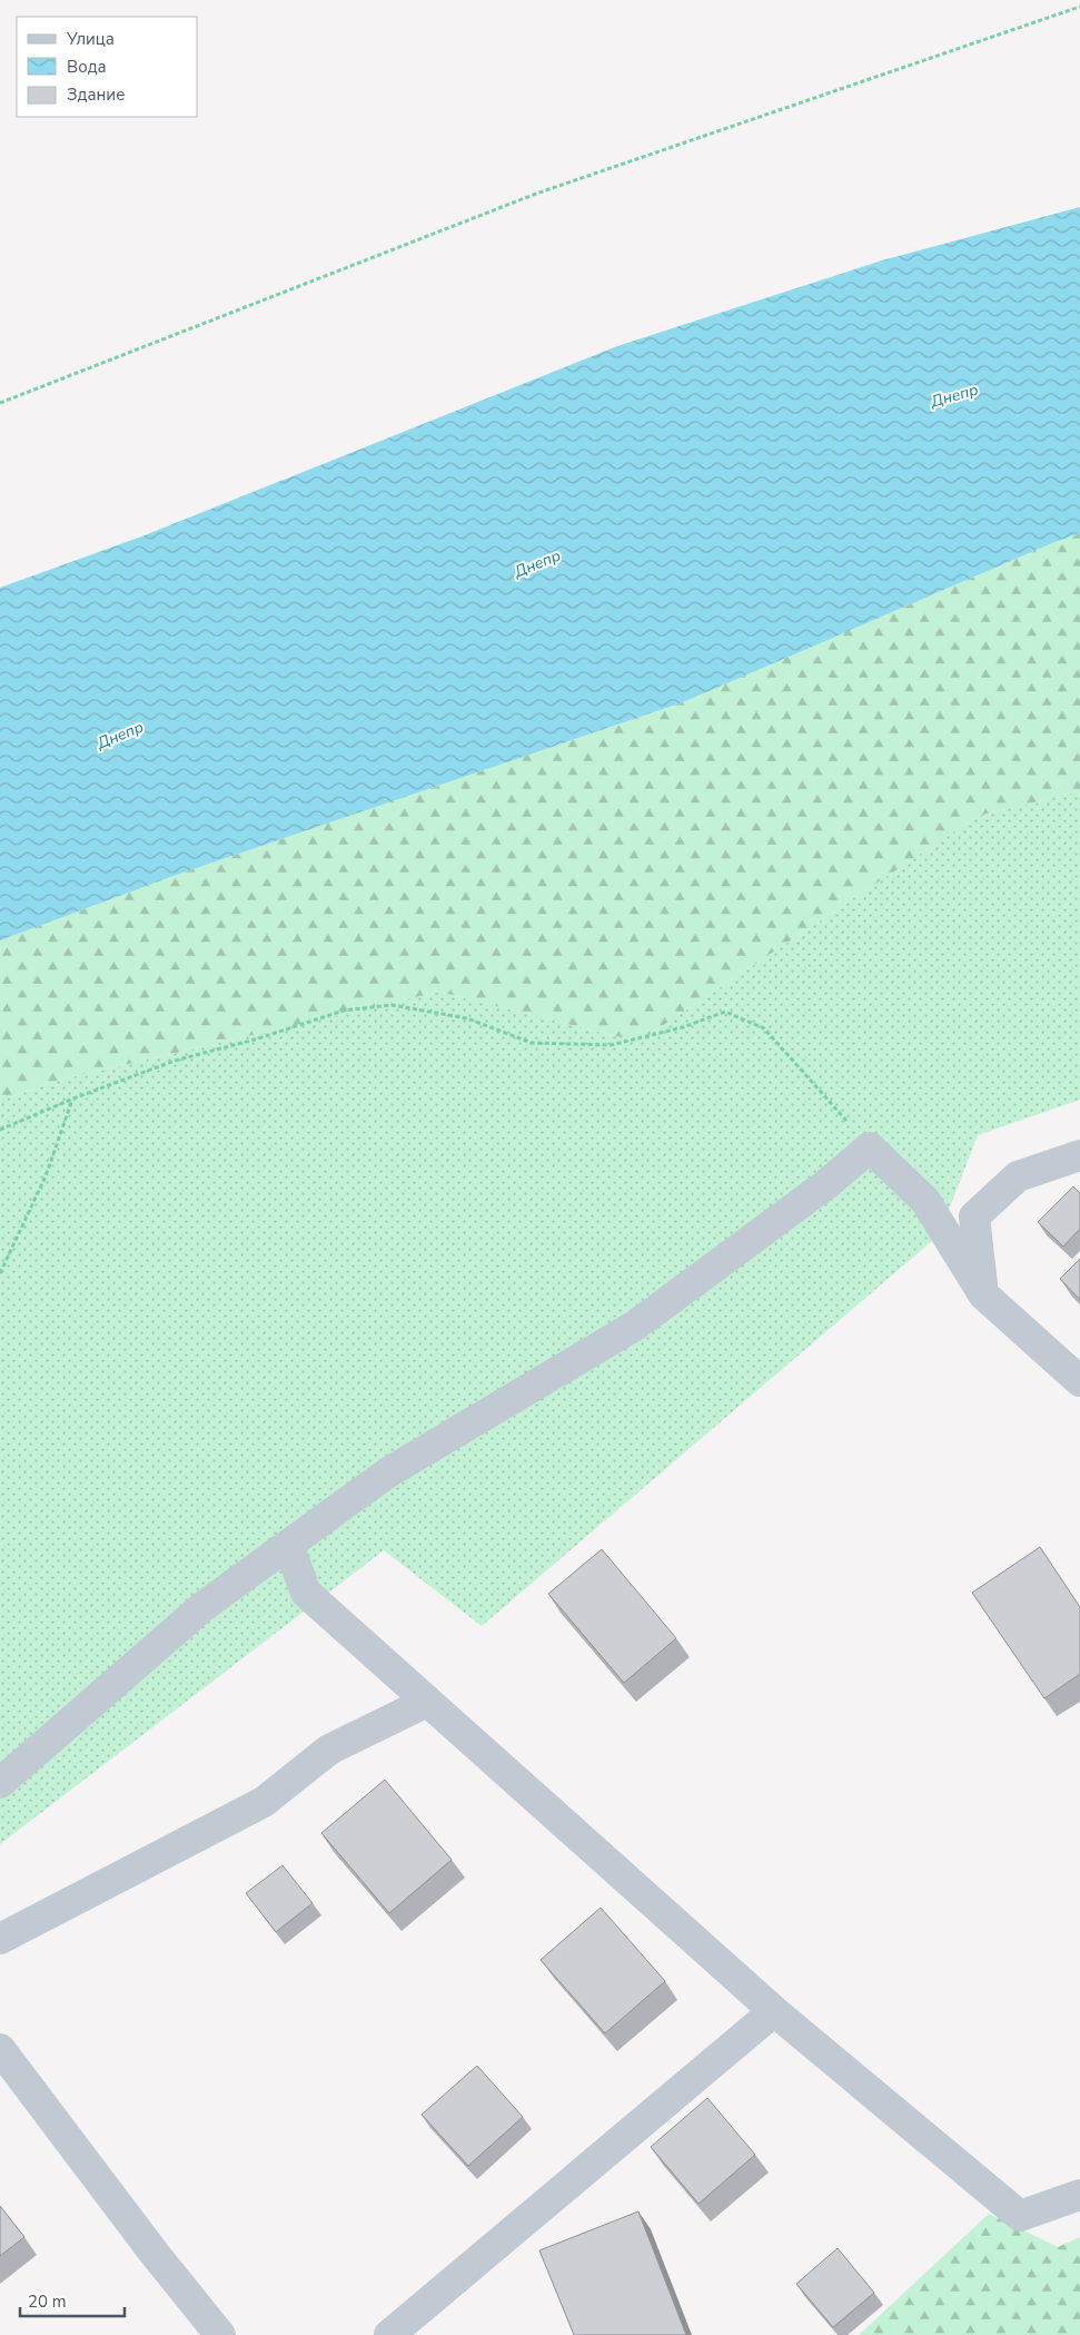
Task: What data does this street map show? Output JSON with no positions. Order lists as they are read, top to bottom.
{
  "water": ["Днепр"],
  "legend": ["Улица", "Вода", "Здание"],
  "scale_bar": "20 m"
}
